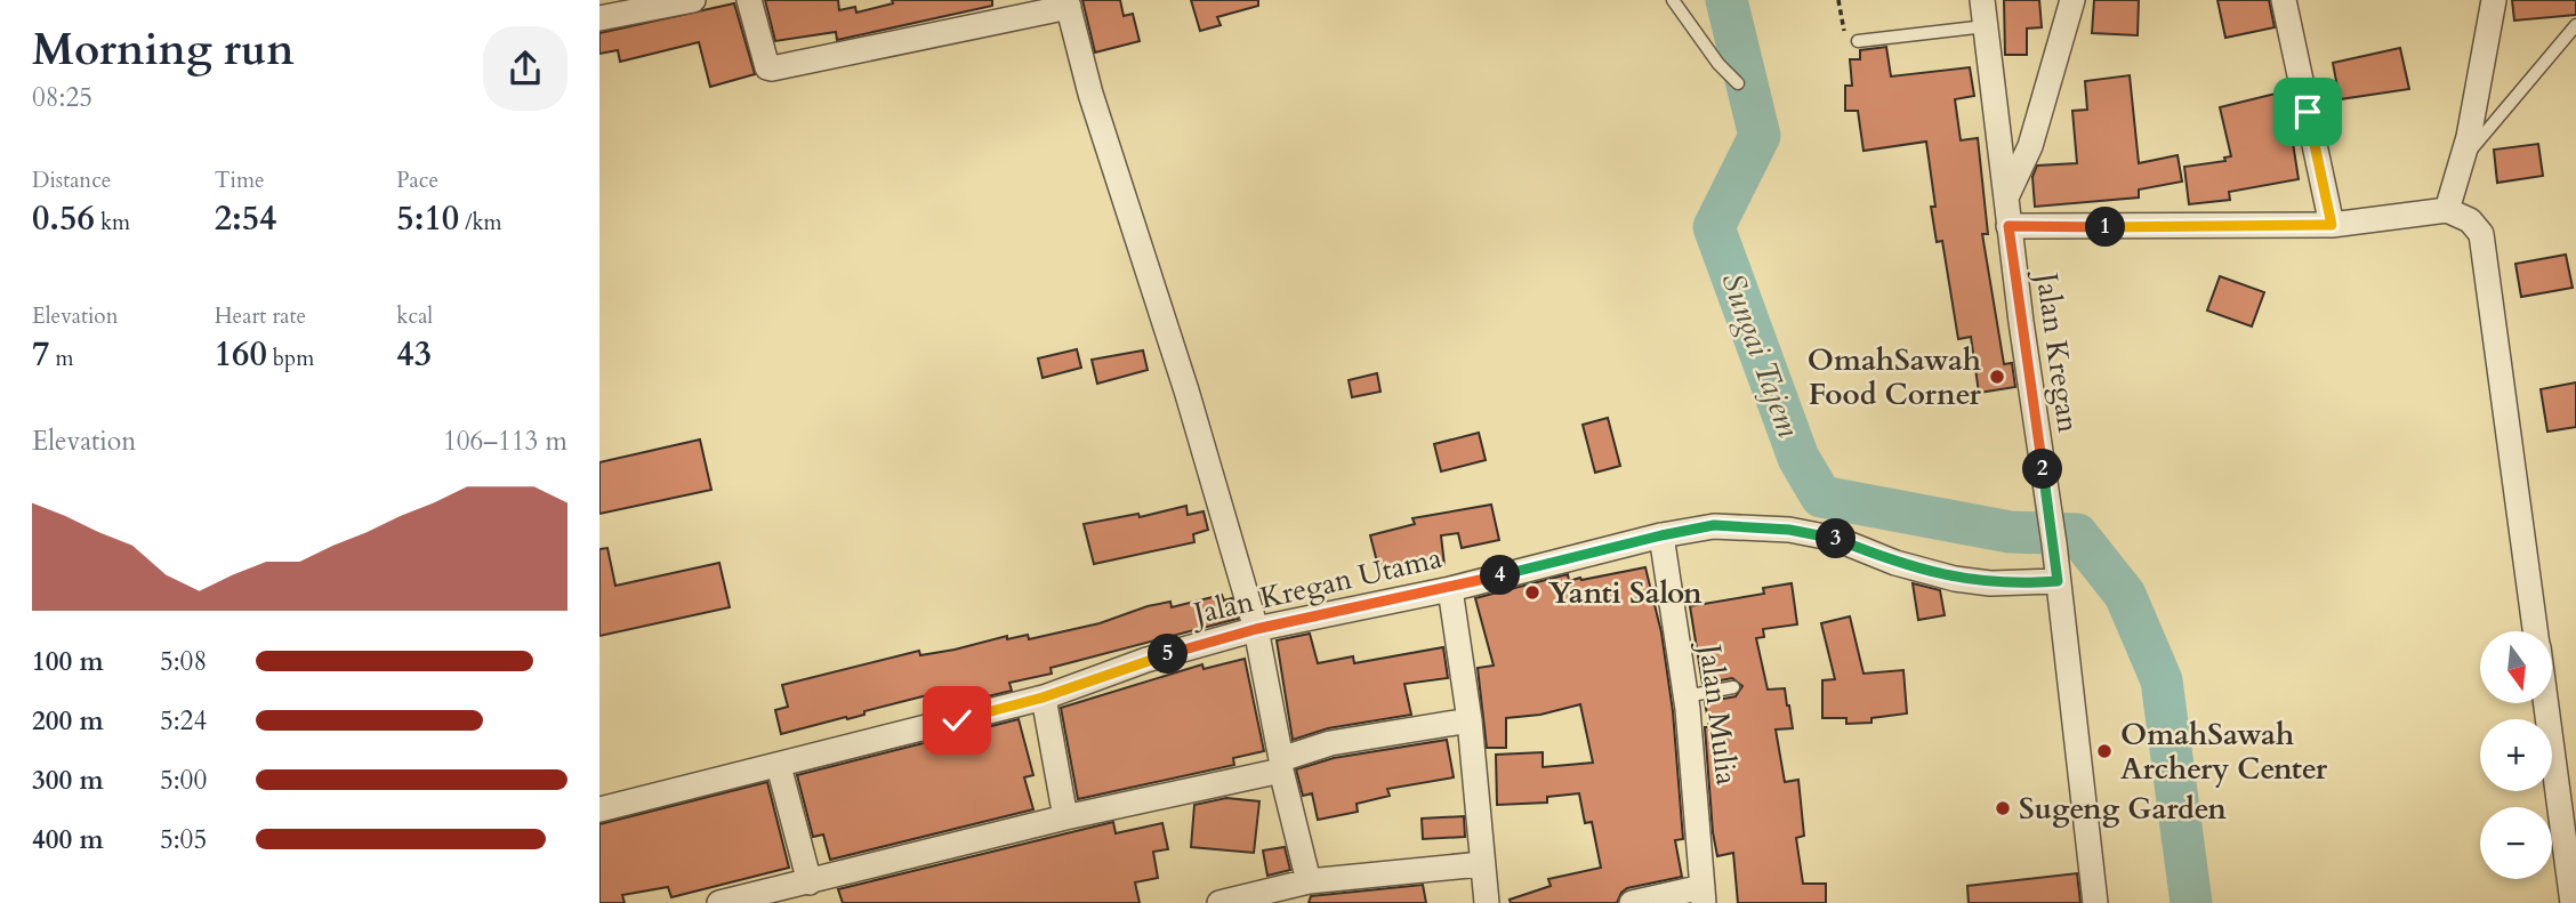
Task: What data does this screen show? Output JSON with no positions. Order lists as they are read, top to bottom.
{
  "streets": {
    "street": ["Jalan Kregan", "Jalan Kregan Utama", "Jalan Mulia"]
  },
  "crossings": [
    ["Jalan Kregan", "Jalan Kregan Utama"],
    ["Jalan Kregan Utama", "Jalan Mulia"]
  ],
  "water": ["Sungai Tajem"],
  "places": [
    "OmahSawah Food Corner",
    "Yanti Salon",
    "OmahSawah Archery Center",
    "Sugeng Garden"
  ],
  "north": "bottom",
  "page": {
    "heading": ["Morning run", "08:25"],
    "stats": [
      ["Distance", "0.56 km"],
      ["Time", "2:54"],
      ["Pace", "5:10 /km"],
      ["Elevation", "7 m"],
      ["Heart rate", "160 bpm"],
      ["kcal", "43"]
    ],
    "pins": [
      "1",
      "2",
      "3",
      "4",
      "5"
    ],
    "chart": ["Elevation", "106–113 m"],
    "list": [
      {
        "name": "100 m",
        "note": "5:08"
      },
      {
        "name": "200 m",
        "note": "5:24"
      },
      {
        "name": "300 m",
        "note": "5:00"
      },
      {
        "name": "400 m",
        "note": "5:05"
      }
    ],
    "map_buttons": ["+", "−"]
  }
}
